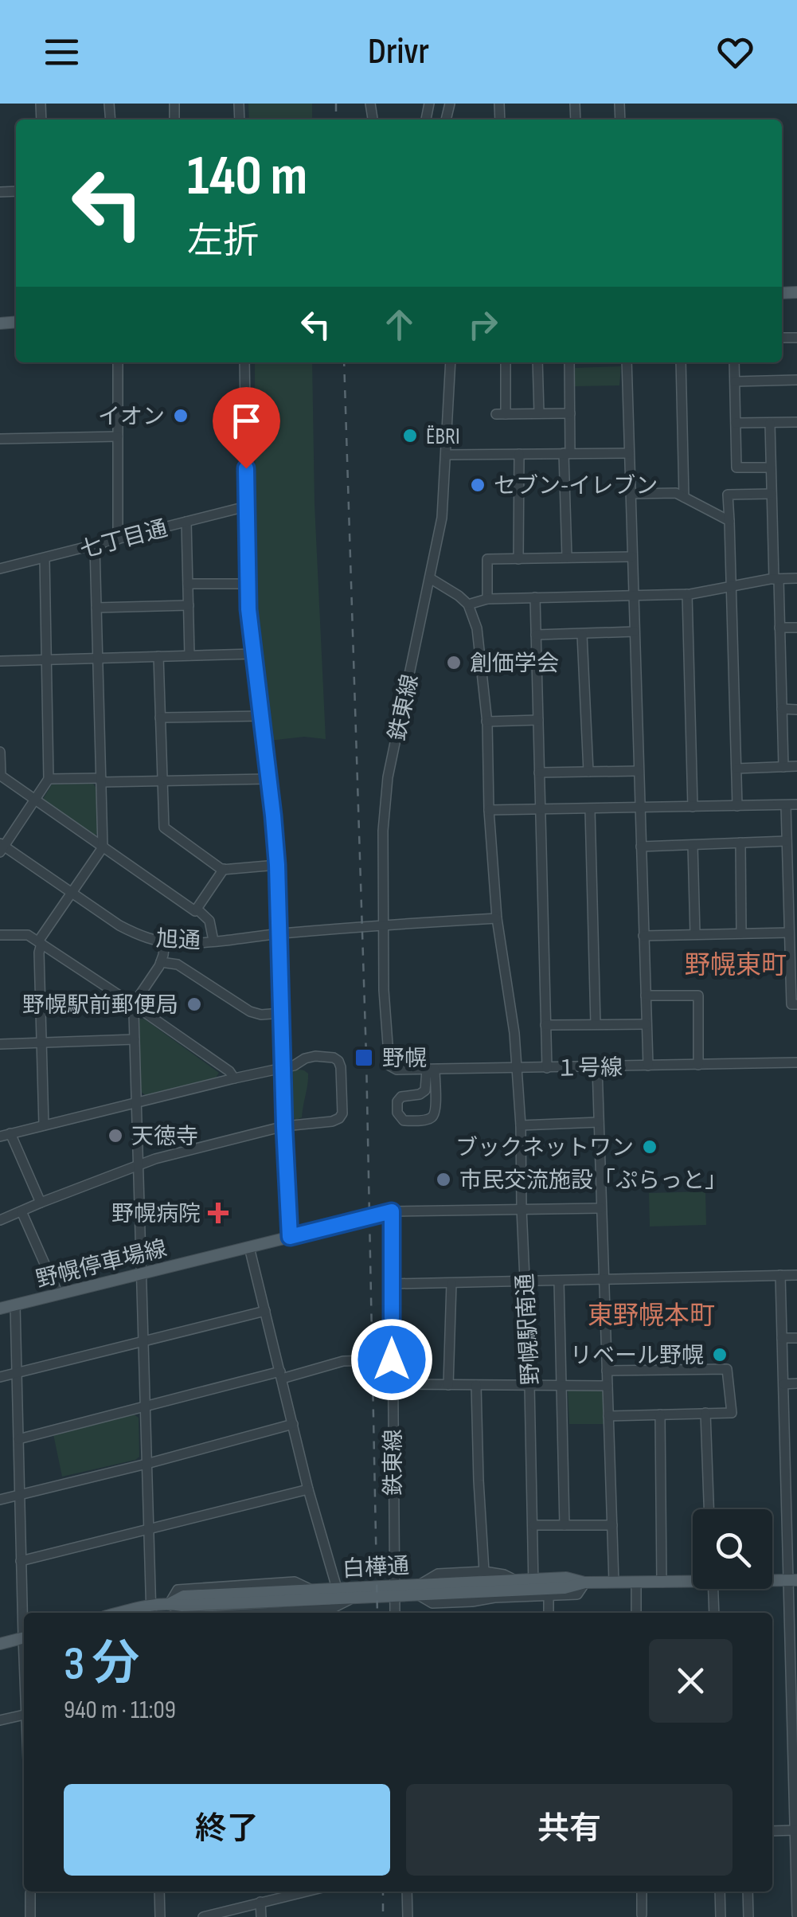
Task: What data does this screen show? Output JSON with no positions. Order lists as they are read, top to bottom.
{
  "streets": {
    "main road": ["野幌停車場線", "白樺通"],
    "street": [
      "七丁目通",
      "鉄東線",
      "旭通",
      "１号線",
      "野幌駅南通"
    ]
  },
  "crossings": [
    ["鉄東線", "旭通"],
    ["鉄東線", "１号線"],
    ["鉄東線", "白樺通"],
    ["旭通", "野幌駅南通"],
    ["１号線", "野幌駅南通"],
    ["野幌駅南通", "白樺通"]
  ],
  "districts": ["野幌東町", "東野幌本町"],
  "places": {
    "other": [
      "イオン",
      "ËBRI",
      "セブン-イレブン",
      "創価学会",
      "野幌駅前郵便局",
      "天徳寺",
      "ブックネットワン",
      "市民交流施設「ぷらっと」",
      "リベール野幌"
    ],
    "transit": ["野幌"],
    "health": ["野幌病院"]
  },
  "page": {
    "header": "Drivr",
    "turn": ["140 m", "左折"],
    "heading": ["3 分", "940 m · 11:09"],
    "buttons": ["終了", "共有"]
  }
}
